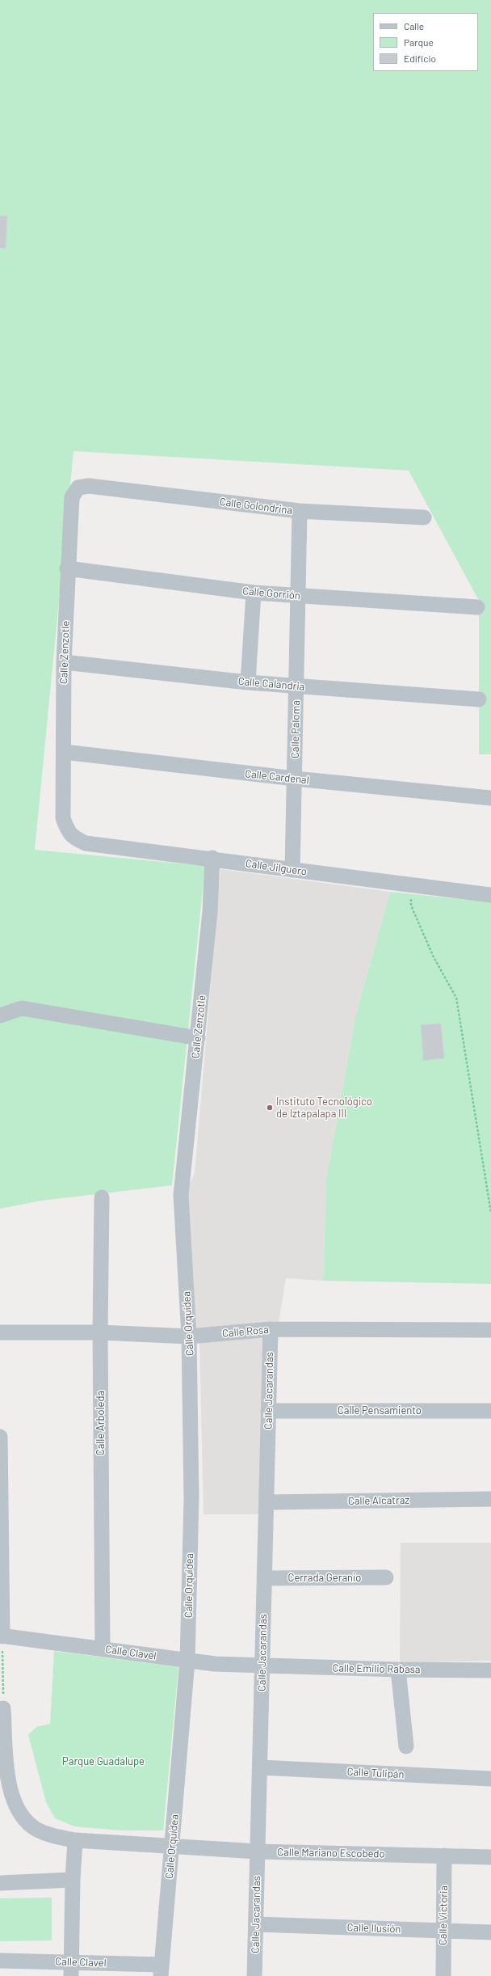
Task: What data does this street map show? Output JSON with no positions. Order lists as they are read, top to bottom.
{
  "streets": {
    "street": [
      "Calle Golondrina",
      "Calle Gorrión",
      "Calle Zenzotle",
      "Calle Calandria",
      "Calle Paloma",
      "Calle Cardenal",
      "Calle Jilguero",
      "Calle Orquídea",
      "Calle Rosa",
      "Calle Jacarandas",
      "Calle Pensamiento",
      "Calle Arboleda",
      "Calle Alcatraz",
      "Cerrada Geranio",
      "Calle Clavel",
      "Calle Emilio Rabasa",
      "Calle Tulipán",
      "Calle Mariano Escobedo",
      "Calle Victoria",
      "Calle Ilusión"
    ]
  },
  "crossings": [
    ["Calle Golondrina", "Calle Zenzotle"],
    ["Calle Golondrina", "Calle Paloma"],
    ["Calle Gorrión", "Calle Zenzotle"],
    ["Calle Gorrión", "Calle Paloma"],
    ["Calle Zenzotle", "Calle Calandria"],
    ["Calle Zenzotle", "Calle Cardenal"],
    ["Calle Zenzotle", "Calle Jilguero"],
    ["Calle Zenzotle", "Calle Orquídea"],
    ["Calle Calandria", "Calle Paloma"],
    ["Calle Paloma", "Calle Cardenal"],
    ["Calle Paloma", "Calle Jilguero"],
    ["Calle Orquídea", "Calle Rosa"],
    ["Calle Orquídea", "Calle Clavel"],
    ["Calle Orquídea", "Calle Mariano Escobedo"],
    ["Calle Rosa", "Calle Jacarandas"],
    ["Calle Rosa", "Calle Arboleda"],
    ["Calle Jacarandas", "Calle Pensamiento"],
    ["Calle Jacarandas", "Calle Alcatraz"],
    ["Calle Jacarandas", "Cerrada Geranio"],
    ["Calle Jacarandas", "Calle Clavel"],
    ["Calle Jacarandas", "Calle Emilio Rabasa"],
    ["Calle Jacarandas", "Calle Tulipán"],
    ["Calle Jacarandas", "Calle Mariano Escobedo"],
    ["Calle Jacarandas", "Calle Ilusión"],
    ["Calle Arboleda", "Calle Clavel"],
    ["Calle Clavel", "Calle Emilio Rabasa"],
    ["Calle Mariano Escobedo", "Calle Victoria"],
    ["Calle Victoria", "Calle Ilusión"]
  ],
  "parks": ["Parque Guadalupe"],
  "places": ["Instituto Tecnológico de Iztapalapa III"],
  "legend": ["Calle", "Parque", "Edificio"]
}
